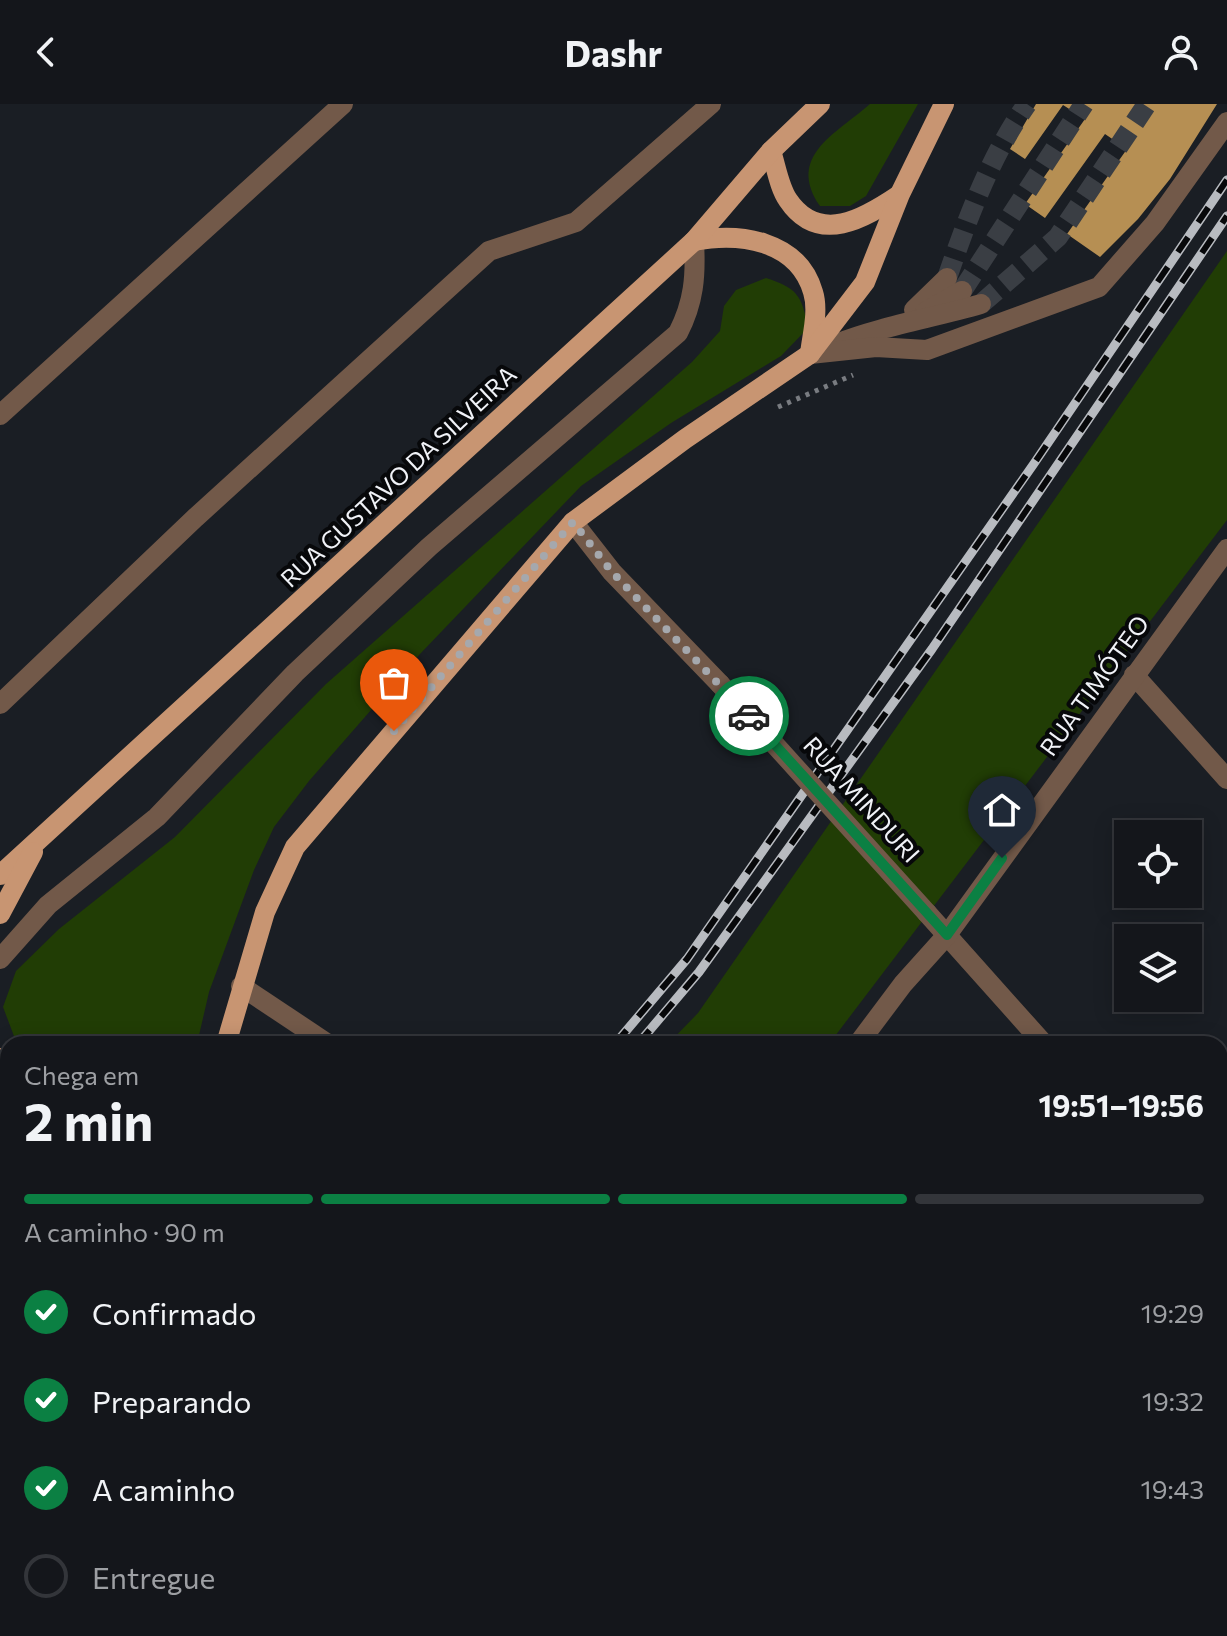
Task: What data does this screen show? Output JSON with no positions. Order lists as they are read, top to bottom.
{
  "streets": {
    "main road": ["RUA GUSTAVO DA SILVEIRA"],
    "street": ["RUA TIMÓTEO", "RUA MINDURI"]
  },
  "crossings": [
    ["RUA TIMÓTEO", "RUA MINDURI"]
  ],
  "page": {
    "header": "Dashr",
    "heading": ["2 min", "Chega em", "19:51–19:56"],
    "bar": "A caminho · 90 m",
    "list": [
      ["Confirmado", "19:29"],
      ["Preparando", "19:32"],
      ["A caminho", "19:43"],
      "Entregue"
    ]
  }
}
